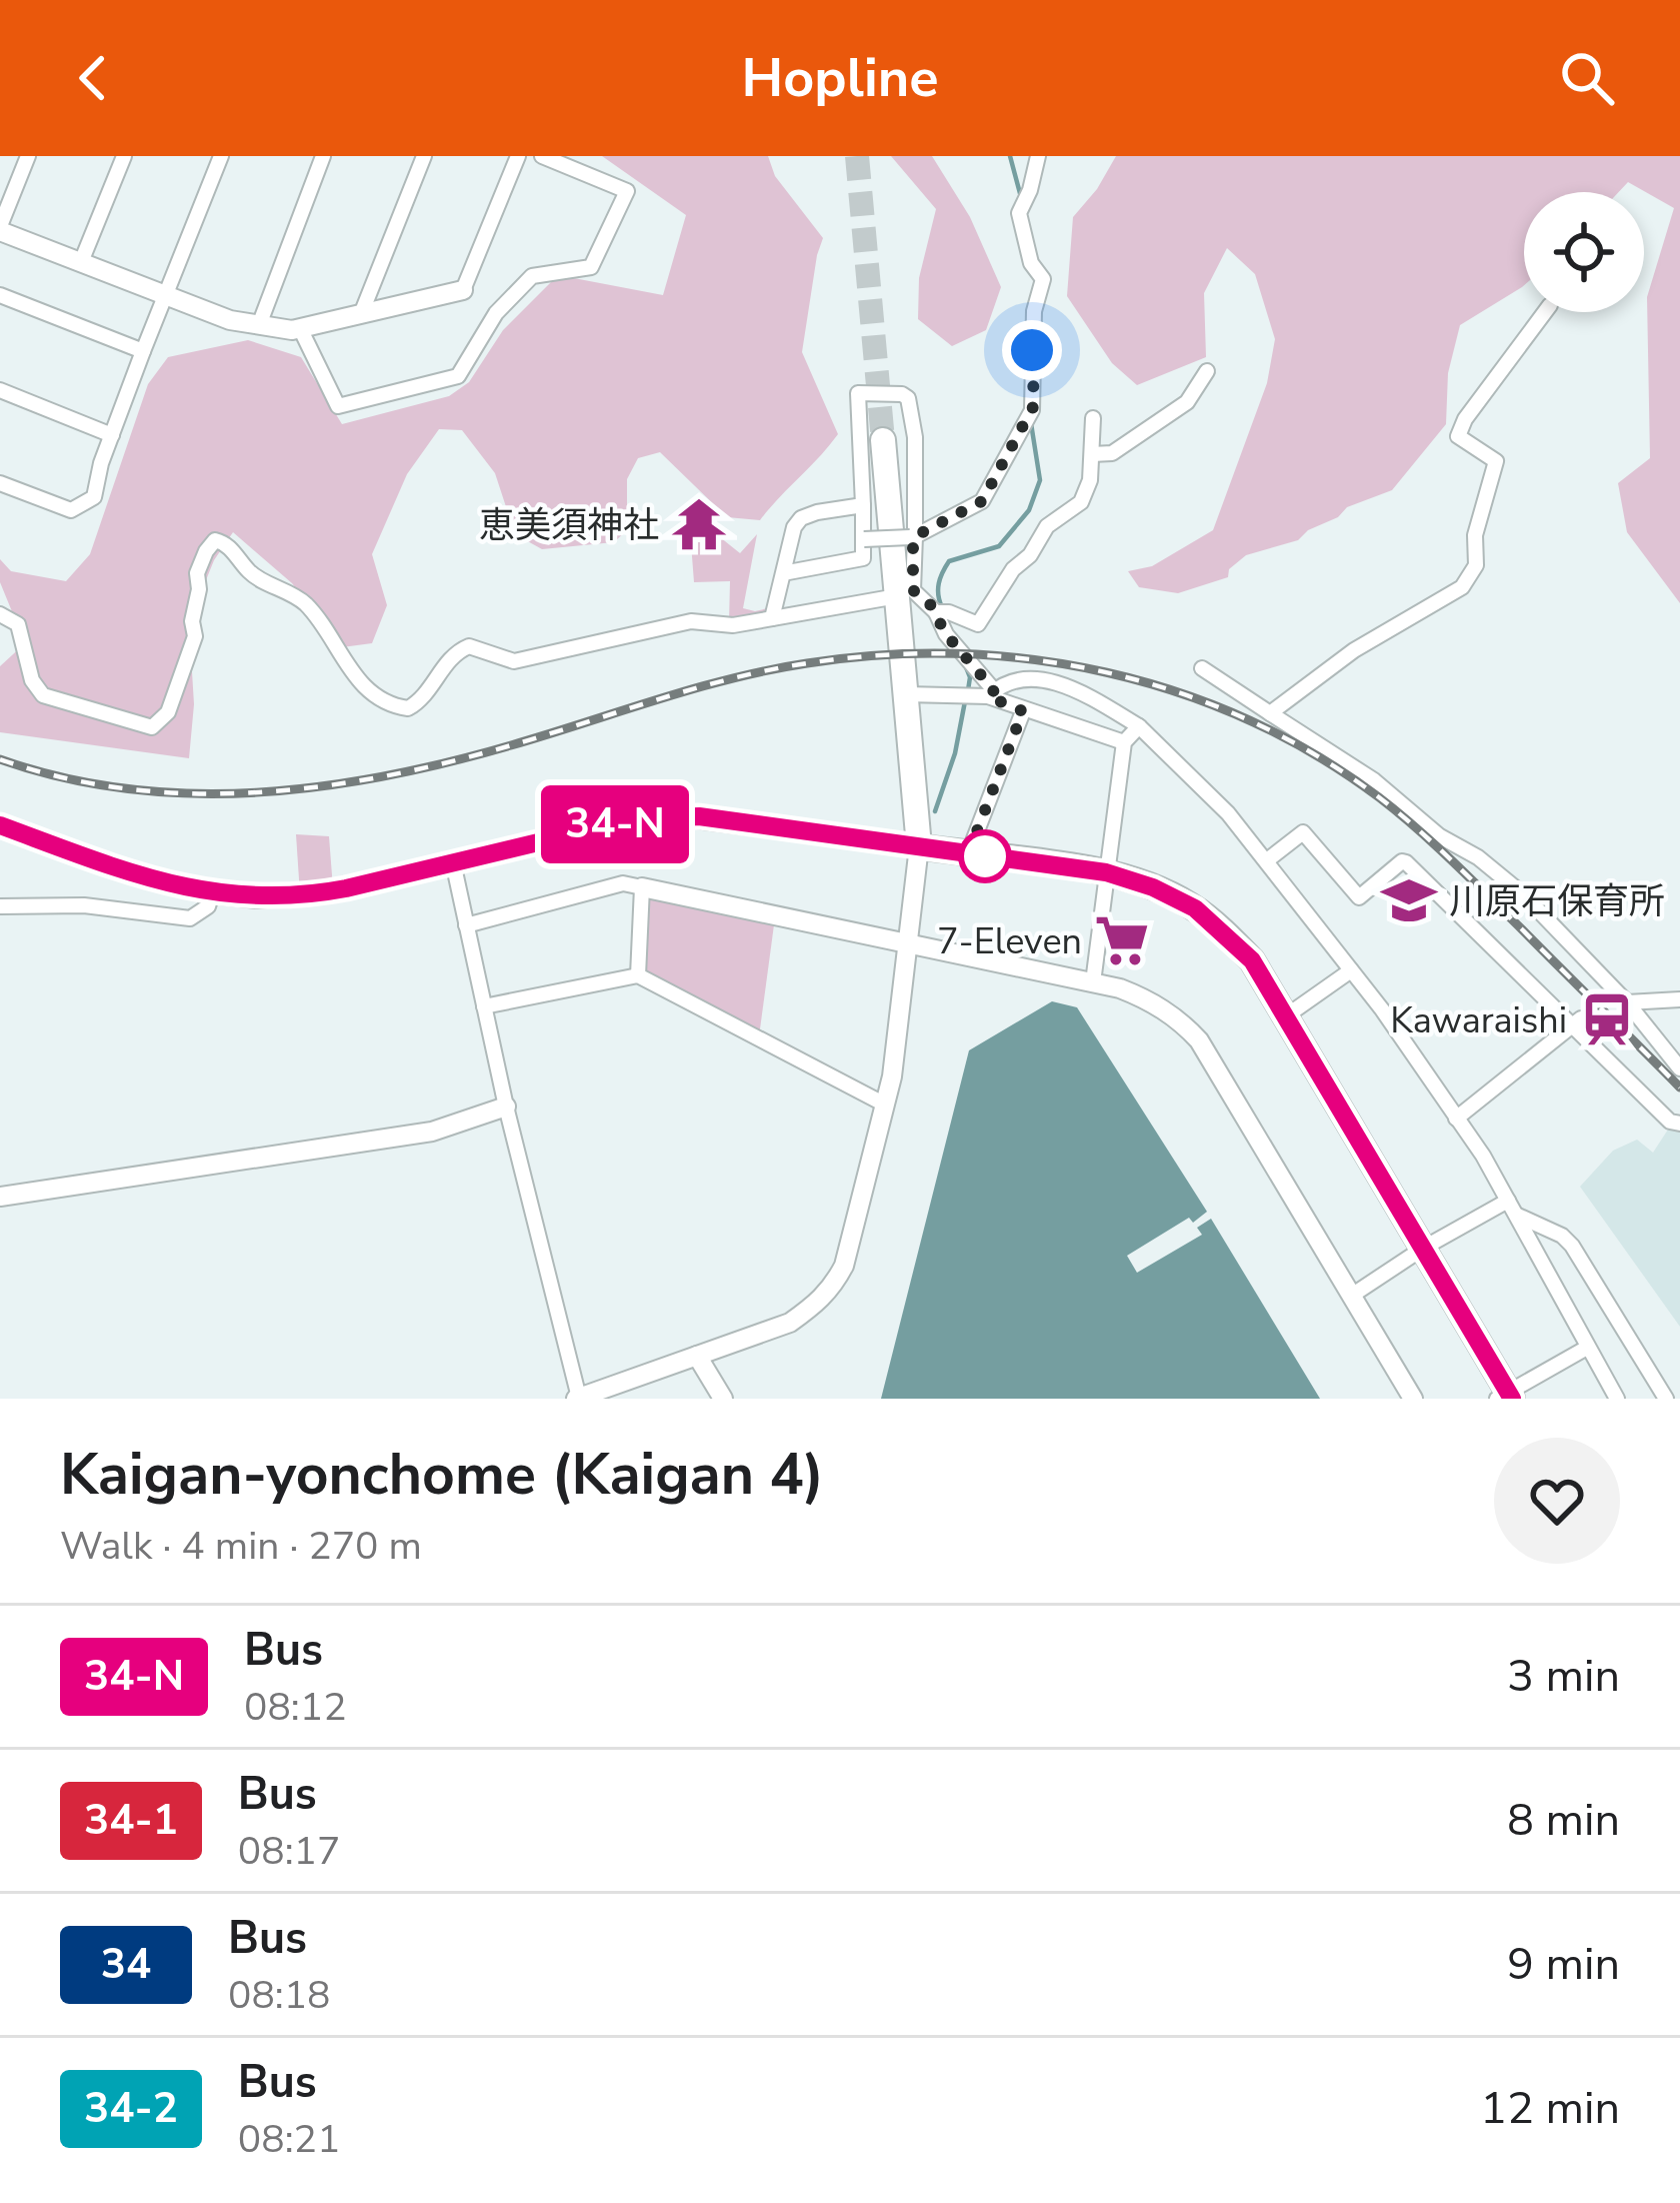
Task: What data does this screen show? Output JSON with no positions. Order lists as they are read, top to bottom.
{
  "places": {
    "temple": ["恵美須神社"],
    "school or university": ["川原石保育所"],
    "supermarket": ["7-Eleven"],
    "station": ["Kawaraishi"]
  },
  "lines": ["bus line 34-N"],
  "page": {
    "header": "Hopline",
    "on_map": "34-N",
    "heading": ["Kaigan-yonchome (Kaigan 4)", "Walk · 4 min · 270 m"],
    "list": [
      {
        "mark": "34-N",
        "name": "Bus",
        "note": "08:12",
        "value": "3 min"
      },
      {
        "mark": "34-1",
        "name": "Bus",
        "note": "08:17",
        "value": "8 min"
      },
      {
        "mark": "34",
        "name": "Bus",
        "note": "08:18",
        "value": "9 min"
      },
      {
        "mark": "34-2",
        "name": "Bus",
        "note": "08:21",
        "value": "12 min"
      }
    ]
  }
}
